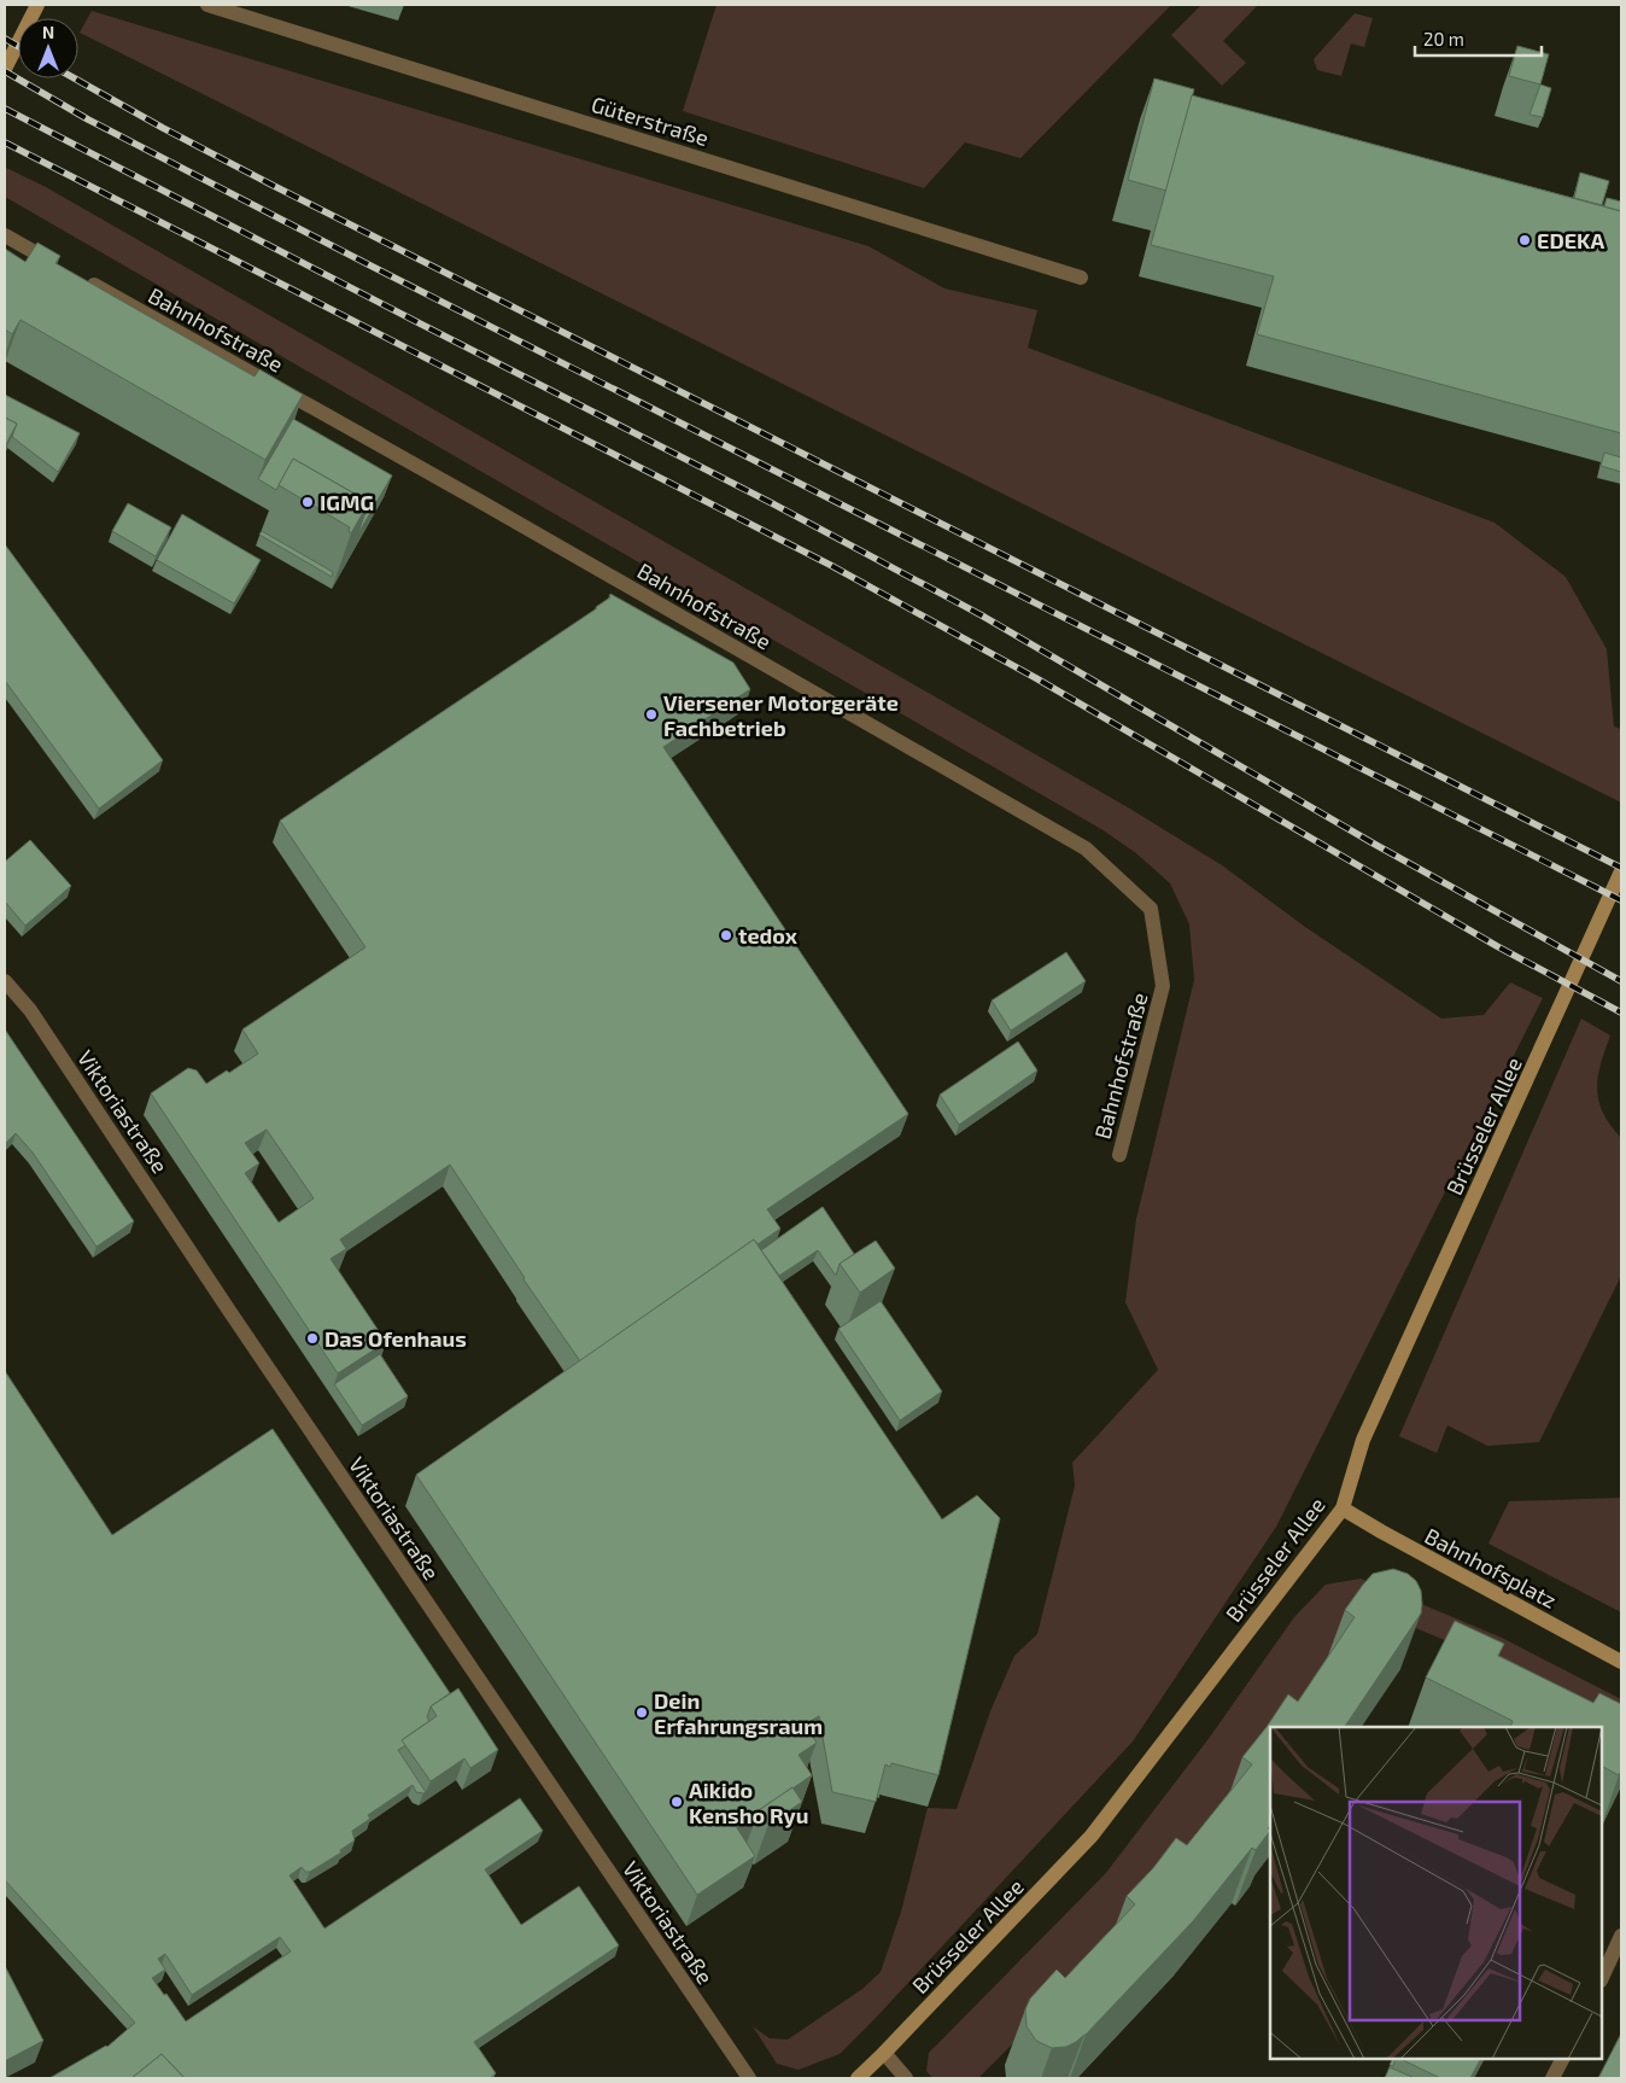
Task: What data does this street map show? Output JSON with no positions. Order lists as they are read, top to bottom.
{
  "streets": {
    "main road": ["Brüsseler Allee", "Bahnhofsplatz"],
    "street": ["Güterstraße", "Bahnhofstraße", "Viktoriastraße"]
  },
  "crossings": [
    ["Brüsseler Allee", "Bahnhofsplatz"]
  ],
  "places": [
    "EDEKA",
    "IGMG",
    "Viersener Motorgeräte Fachbetrieb",
    "tedox",
    "Das Ofenhaus",
    "Dein Erfahrungsraum",
    "Aikido Kensho Ryu"
  ],
  "scale_bar": "20 m",
  "north": "top"
}
